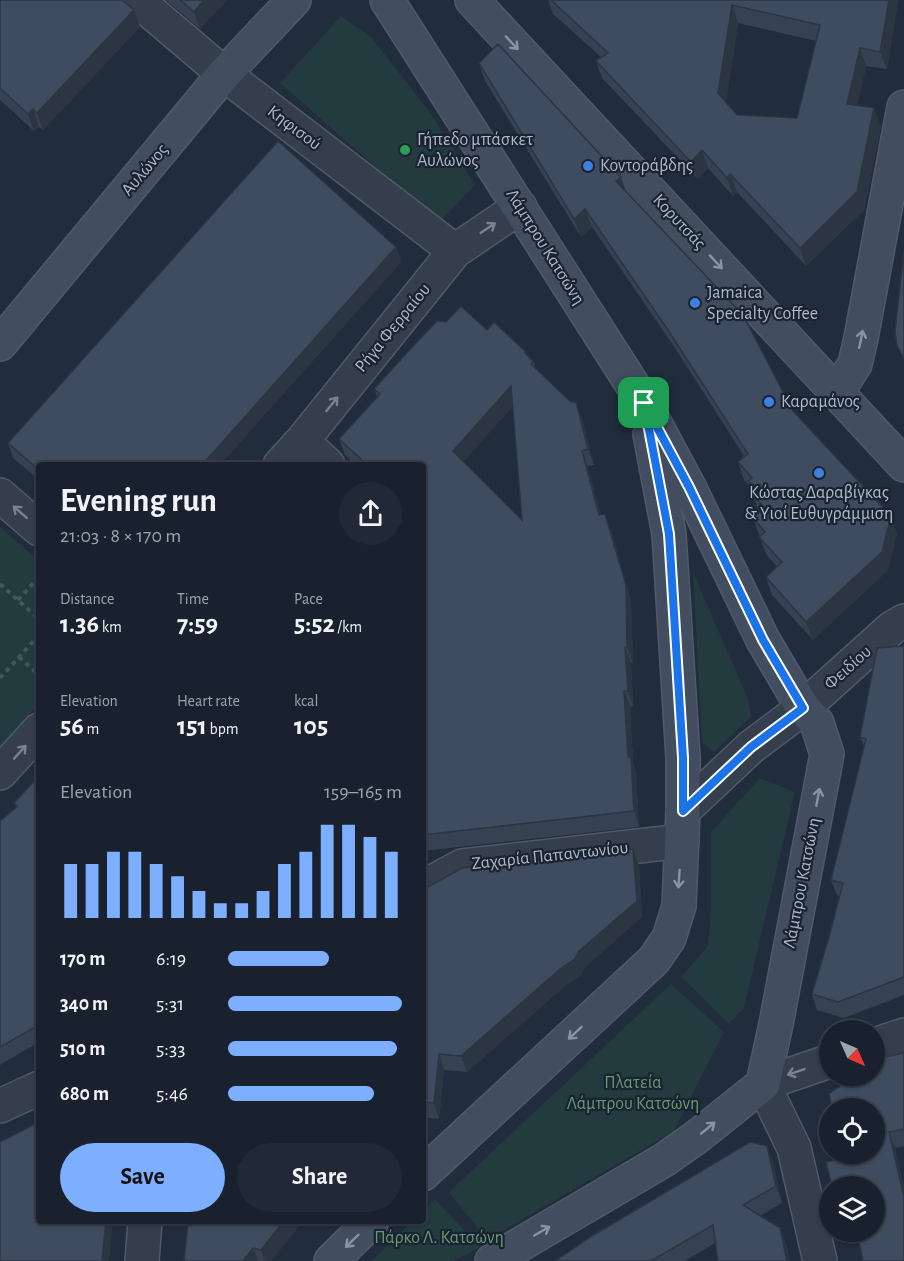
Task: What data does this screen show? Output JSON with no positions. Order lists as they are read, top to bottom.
{
  "streets": {
    "street": [
      "Κηφισού",
      "Αυλώνος",
      "Κορυτσάς",
      "Λάμπρου Κατσώνη",
      "Ρήγα Φερραίου",
      "Φειδίου",
      "Ζαχαρία Παπαντωνίου"
    ]
  },
  "crossings": [
    ["Κηφισού", "Αυλώνος"],
    ["Κηφισού", "Ρήγα Φερραίου"],
    ["Λάμπρου Κατσώνη", "Ρήγα Φερραίου"],
    ["Λάμπρου Κατσώνη", "Φειδίου"],
    ["Λάμπρου Κατσώνη", "Ζαχαρία Παπαντωνίου"],
    ["Φειδίου", "Ζαχαρία Παπαντωνίου"]
  ],
  "one_way": ["Κορυτσάς", "Ρήγα Φερραίου"],
  "parks": ["Πλατεία Λάμπρου Κατσώνη", "Πάρκο Λ. Κατσώνη"],
  "places": [
    "Γήπεδο μπάσκετ Αυλώνος",
    "Κοντοράβδης",
    "Jamaica Specialty Coffee",
    "Καραμάνος",
    "Κώστας Δαραβίγκας & Υιοί Ευθυγράμμιση"
  ],
  "north": "bottom right",
  "page": {
    "heading": ["Evening run", "21:03 · 8 × 170 m"],
    "stats": [
      ["Distance", "1.36 km"],
      ["Time", "7:59"],
      ["Pace", "5:52 /km"],
      ["Elevation", "56 m"],
      ["Heart rate", "151 bpm"],
      ["kcal", "105"]
    ],
    "chart": ["Elevation", "159–165 m"],
    "list": [
      {
        "name": "170 m",
        "note": "6:19"
      },
      {
        "name": "340 m",
        "note": "5:31"
      },
      {
        "name": "510 m",
        "note": "5:33"
      },
      {
        "name": "680 m",
        "note": "5:46"
      }
    ],
    "buttons": ["Save", "Share"]
  }
}
